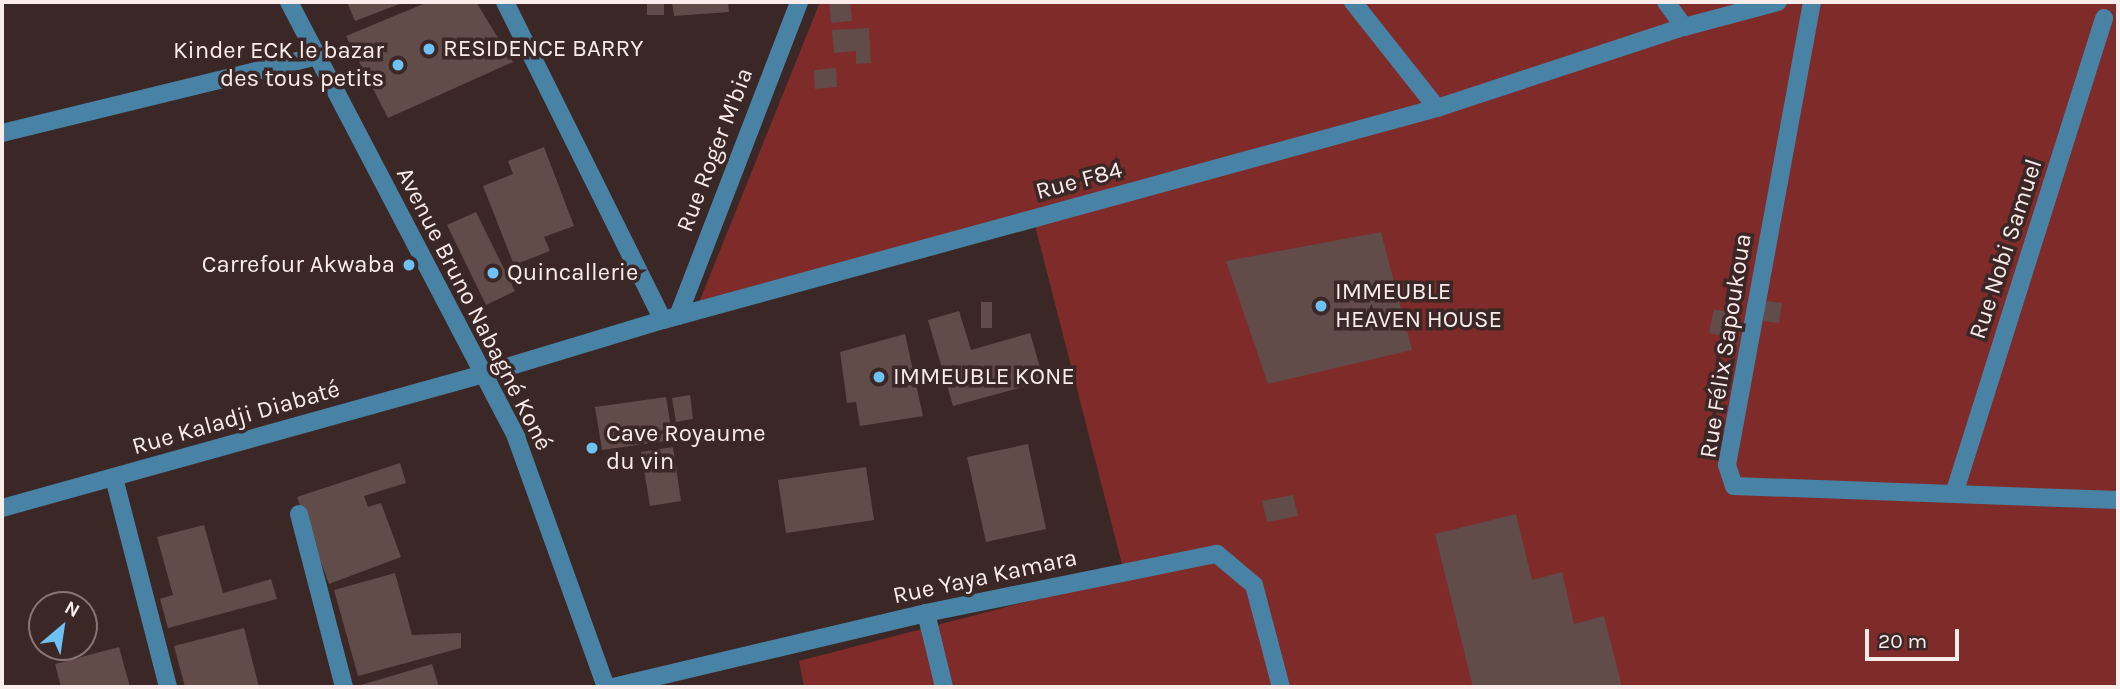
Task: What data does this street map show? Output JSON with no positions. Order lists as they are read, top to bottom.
{
  "streets": {
    "street": [
      "Rue Roger M'bia",
      "Rue F84",
      "Rue Nobi Samuel",
      "Avenue Bruno Nabagné Koné",
      "Rue Félix Sapoukoua",
      "Rue Kaladji Diabaté",
      "Rue Yaya Kamara"
    ]
  },
  "crossings": [
    ["Rue Roger M'bia", "Rue F84"],
    ["Rue F84", "Avenue Bruno Nabagné Koné"],
    ["Rue F84", "Rue Kaladji Diabaté"],
    ["Rue Nobi Samuel", "Rue Félix Sapoukoua"],
    ["Avenue Bruno Nabagné Koné", "Rue Kaladji Diabaté"]
  ],
  "places": [
    "RESIDENCE BARRY",
    "Kinder ECK le bazar des tous petits",
    "Carrefour Akwaba",
    "Quincallerie",
    "IMMEUBLE HEAVEN HOUSE",
    "IMMEUBLE KONE",
    "Cave Royaume du vin"
  ],
  "scale_bar": "20 m",
  "north": "top right"
}
